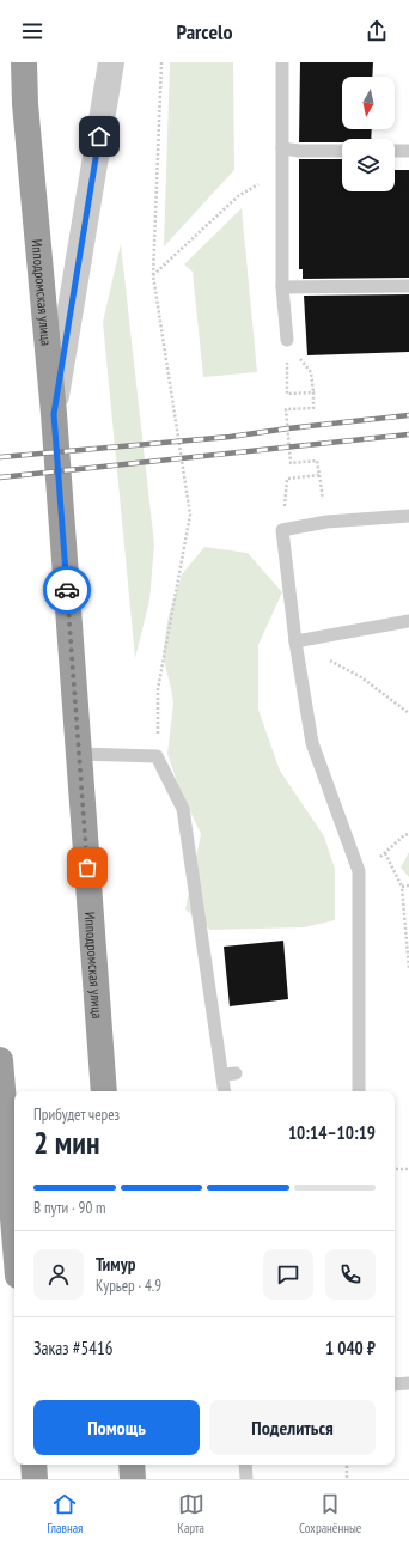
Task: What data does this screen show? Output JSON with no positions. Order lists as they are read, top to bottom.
{
  "streets": {
    "highway": ["Ипподромская улица"]
  },
  "north": "bottom",
  "page": {
    "header": "Parcelo",
    "heading": ["2 мин", "Прибудет через", "10:14–10:19"],
    "panel": [
      "Тимур",
      "Курьер · 4.9",
      "Заказ #5416",
      "1 040 ₽"
    ],
    "bar": "В пути · 90 m",
    "buttons": ["Помощь", "Поделиться"],
    "tabs": ["Главная", "Карта", "Сохранённые"]
  }
}
